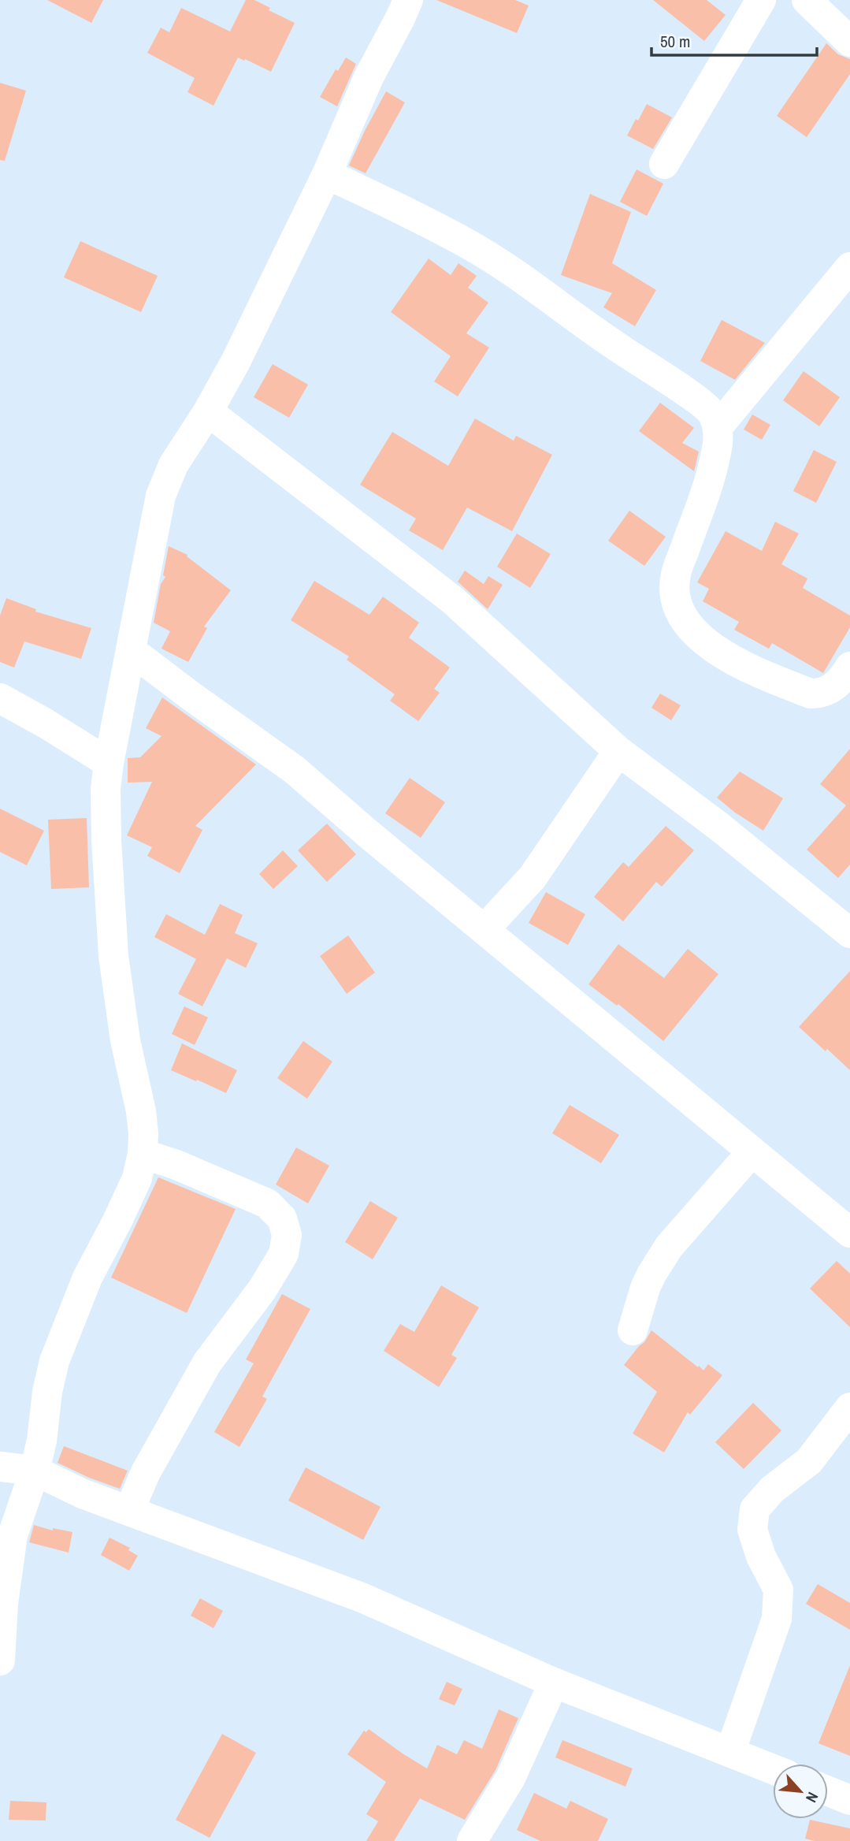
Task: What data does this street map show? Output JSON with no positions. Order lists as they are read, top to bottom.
{
  "scale_bar": "50 m",
  "north": "bottom right"
}
